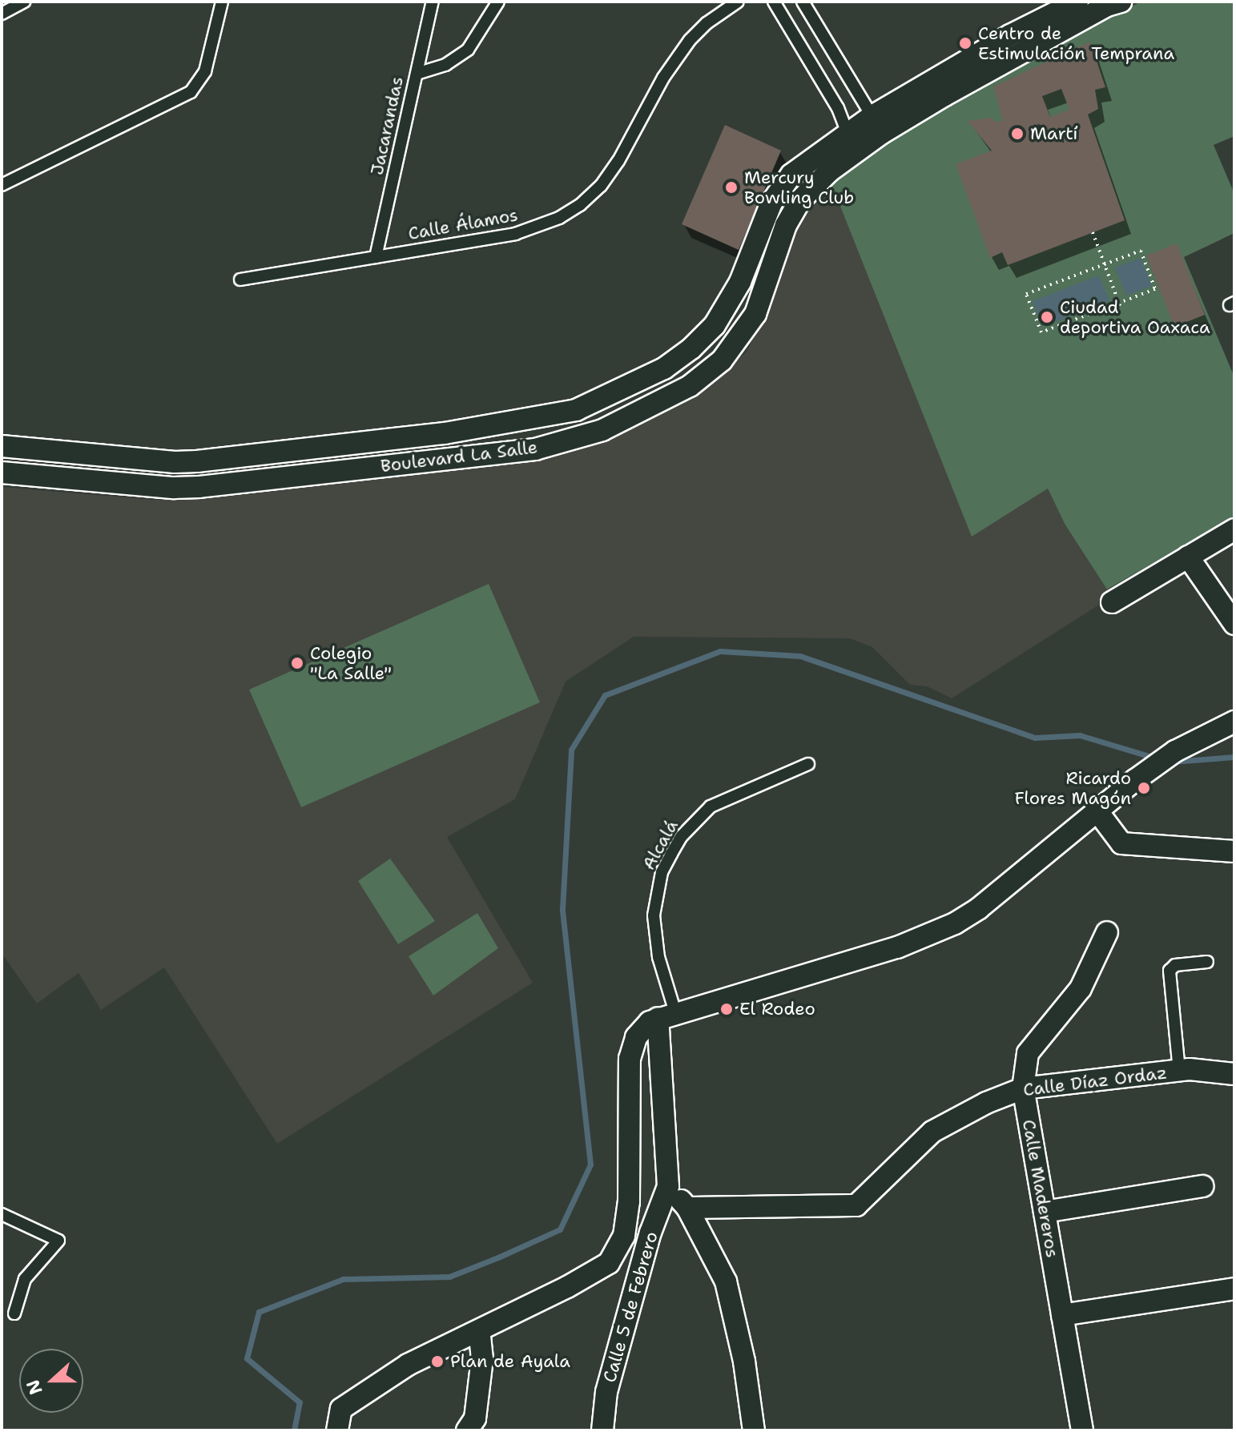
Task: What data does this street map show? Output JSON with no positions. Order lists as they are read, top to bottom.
{
  "streets": {
    "street": [
      "Boulevard La Salle",
      "Calle Díaz Ordaz",
      "Calle Madereros",
      "Calle 5 de Febrero"
    ],
    "lane": ["Jacarandas", "Calle Álamos", "Alcalá"]
  },
  "crossings": [
    ["Jacarandas", "Calle Álamos"],
    ["Calle Díaz Ordaz", "Calle Madereros"]
  ],
  "places": [
    "Centro de Estimulación Temprana",
    "Martí",
    "Mercury Bowling Club",
    "Ciudad deportiva Oaxaca",
    "Colegio \"La Salle\"",
    "Ricardo Flores Magón",
    "El Rodeo",
    "Plan de Ayala"
  ],
  "north": "left"
}
